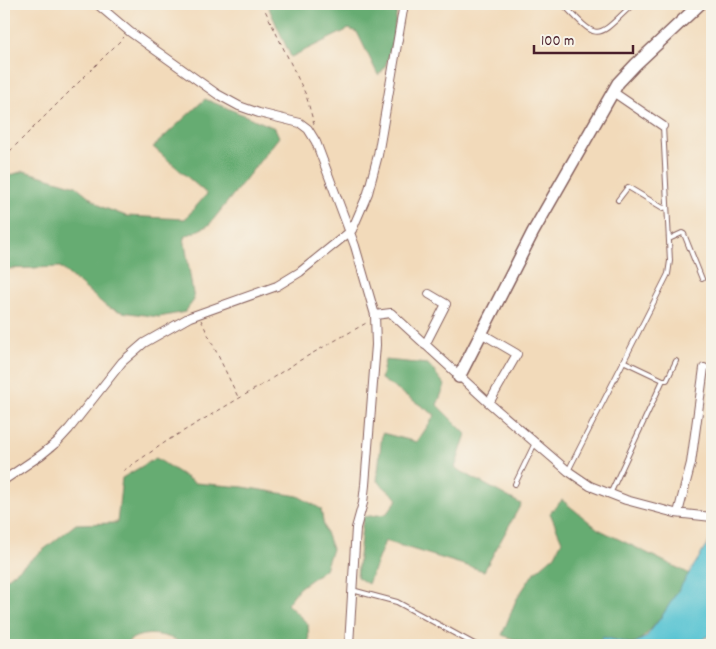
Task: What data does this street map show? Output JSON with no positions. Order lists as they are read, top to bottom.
{
  "scale_bar": "100 m"
}
